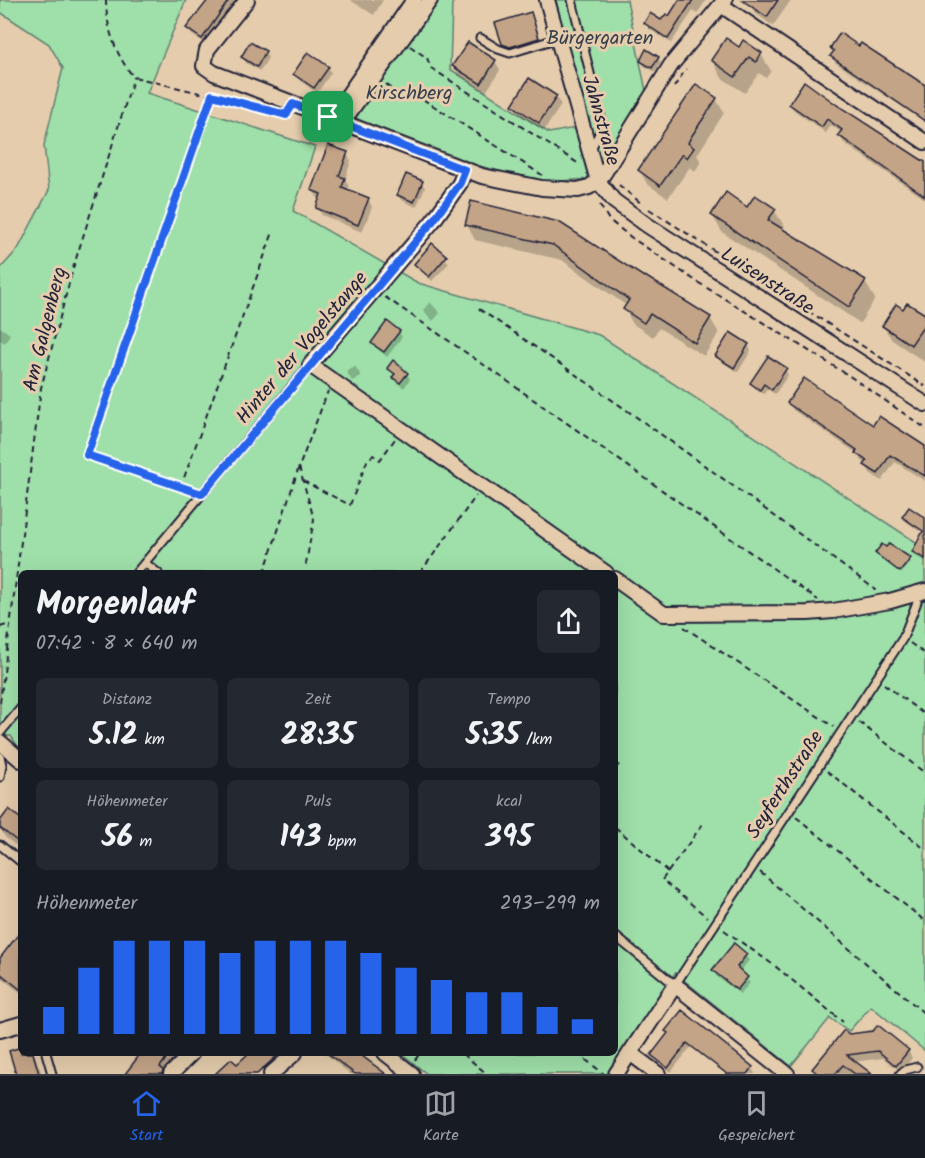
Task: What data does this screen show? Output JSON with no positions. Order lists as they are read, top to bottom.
{
  "streets": {
    "street": [
      "Jahnstraße",
      "Luisenstraße",
      "Hinter der Vogelstange",
      "Seyferthstraße"
    ],
    "path": ["Am Galgenberg"]
  },
  "crossings": [
    ["Jahnstraße", "Luisenstraße"]
  ],
  "parks": ["Bürgergarten", "Kirschberg"],
  "page": {
    "heading": ["Morgenlauf", "07:42 · 8 × 640 m"],
    "stats": [
      ["Distanz", "5.12 km"],
      ["Zeit", "28:35"],
      ["Tempo", "5:35 /km"],
      ["Höhenmeter", "56 m"],
      ["Puls", "143 bpm"],
      ["kcal", "395"]
    ],
    "chart": ["Höhenmeter", "293–299 m"],
    "tabs": ["Start", "Karte", "Gespeichert"]
  }
}
